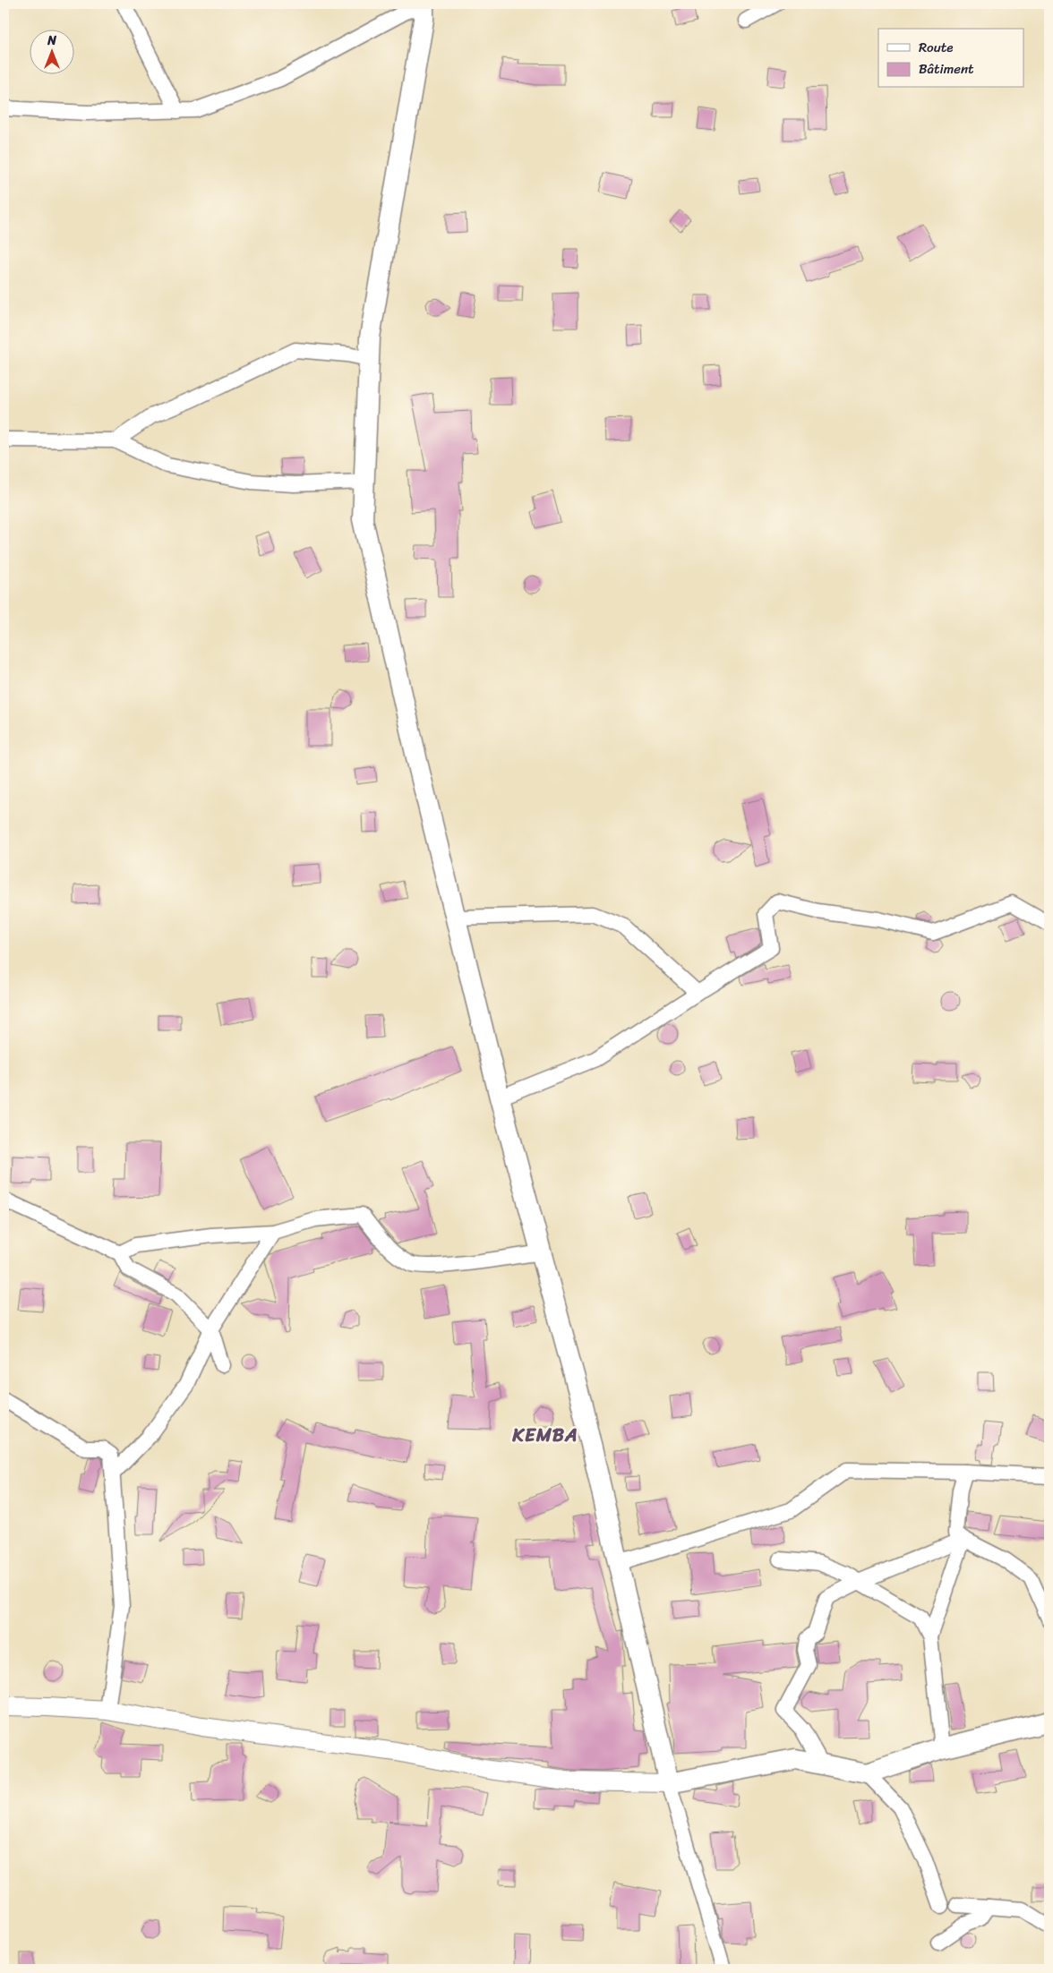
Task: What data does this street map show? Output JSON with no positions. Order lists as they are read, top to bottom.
{
  "districts": ["KEMBA"],
  "legend": ["Route", "Bâtiment"],
  "north": "top"
}
